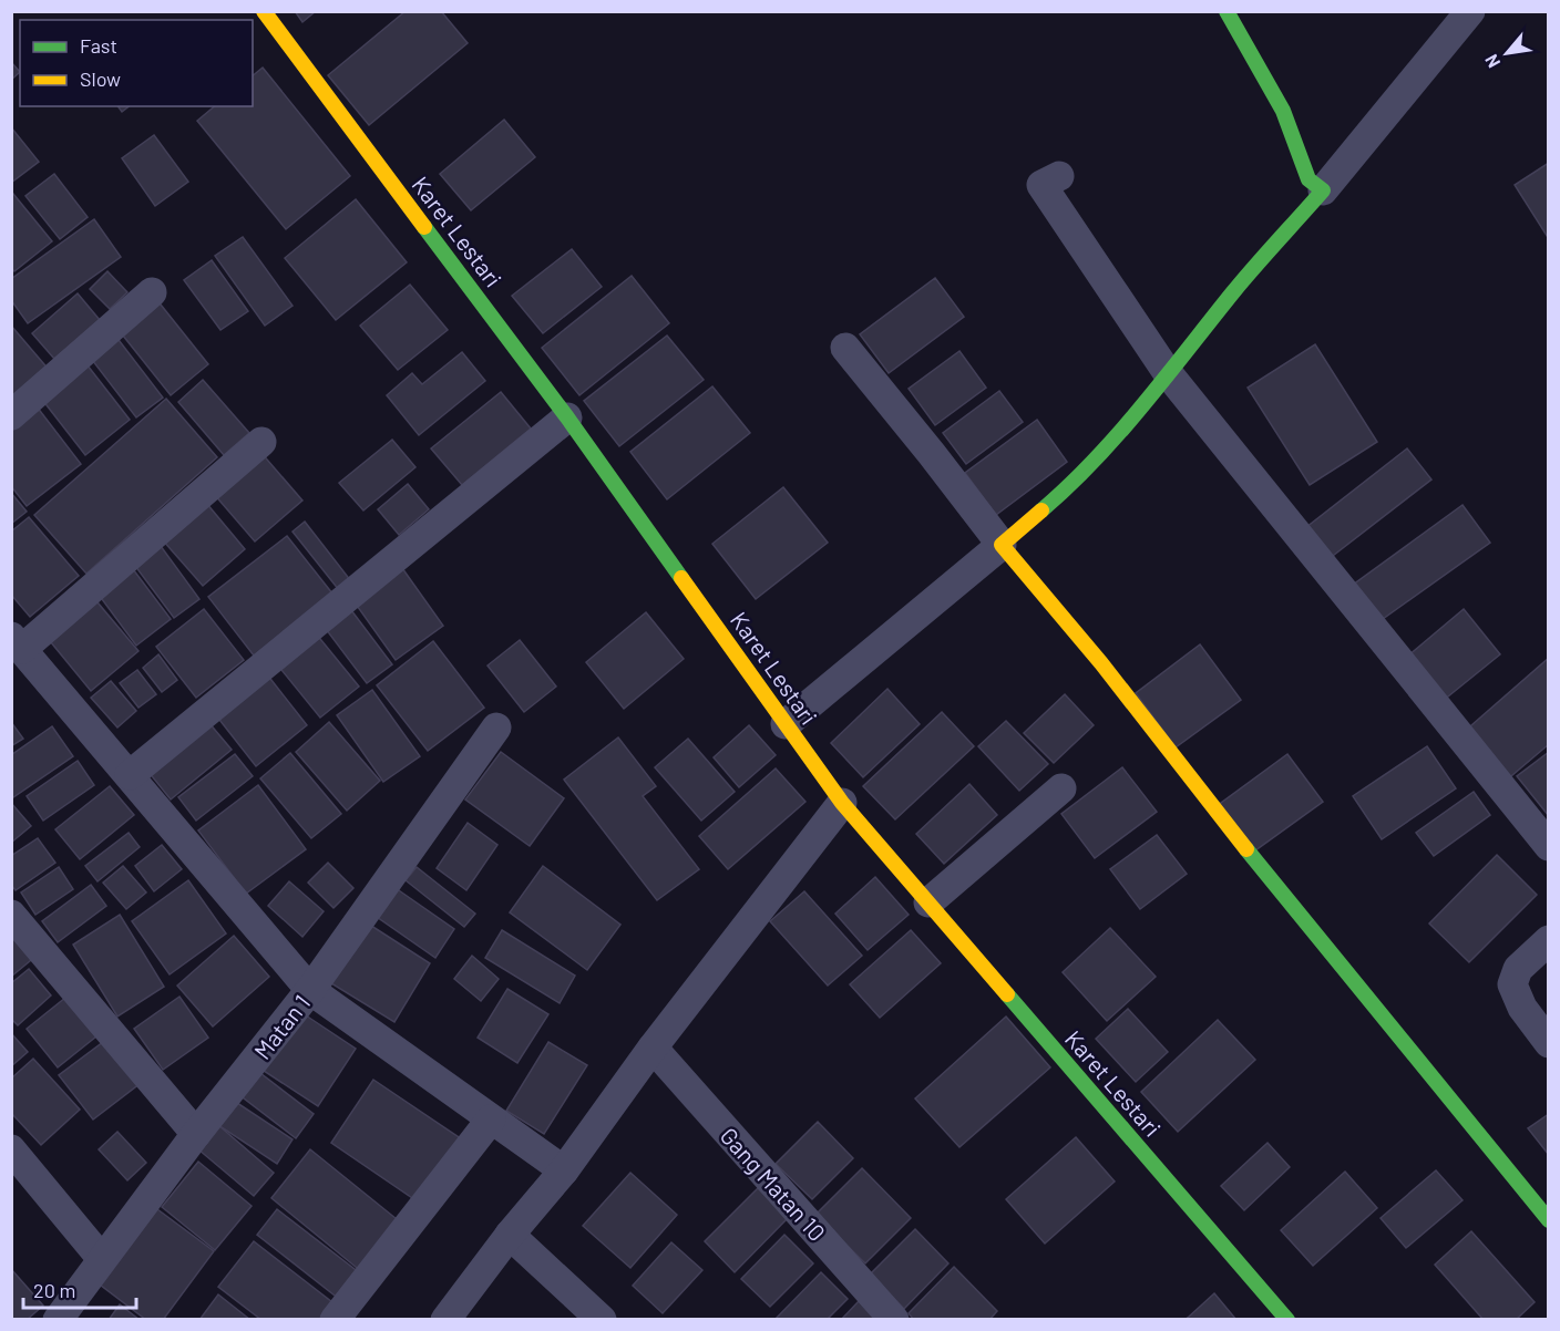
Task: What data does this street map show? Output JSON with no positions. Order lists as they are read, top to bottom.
{
  "streets": {
    "street": ["Karet Lestari", "Matan 1", "Gang Matan 10"]
  },
  "legend": ["Fast", "Slow"],
  "scale_bar": "20 m",
  "north": "bottom left"
}
